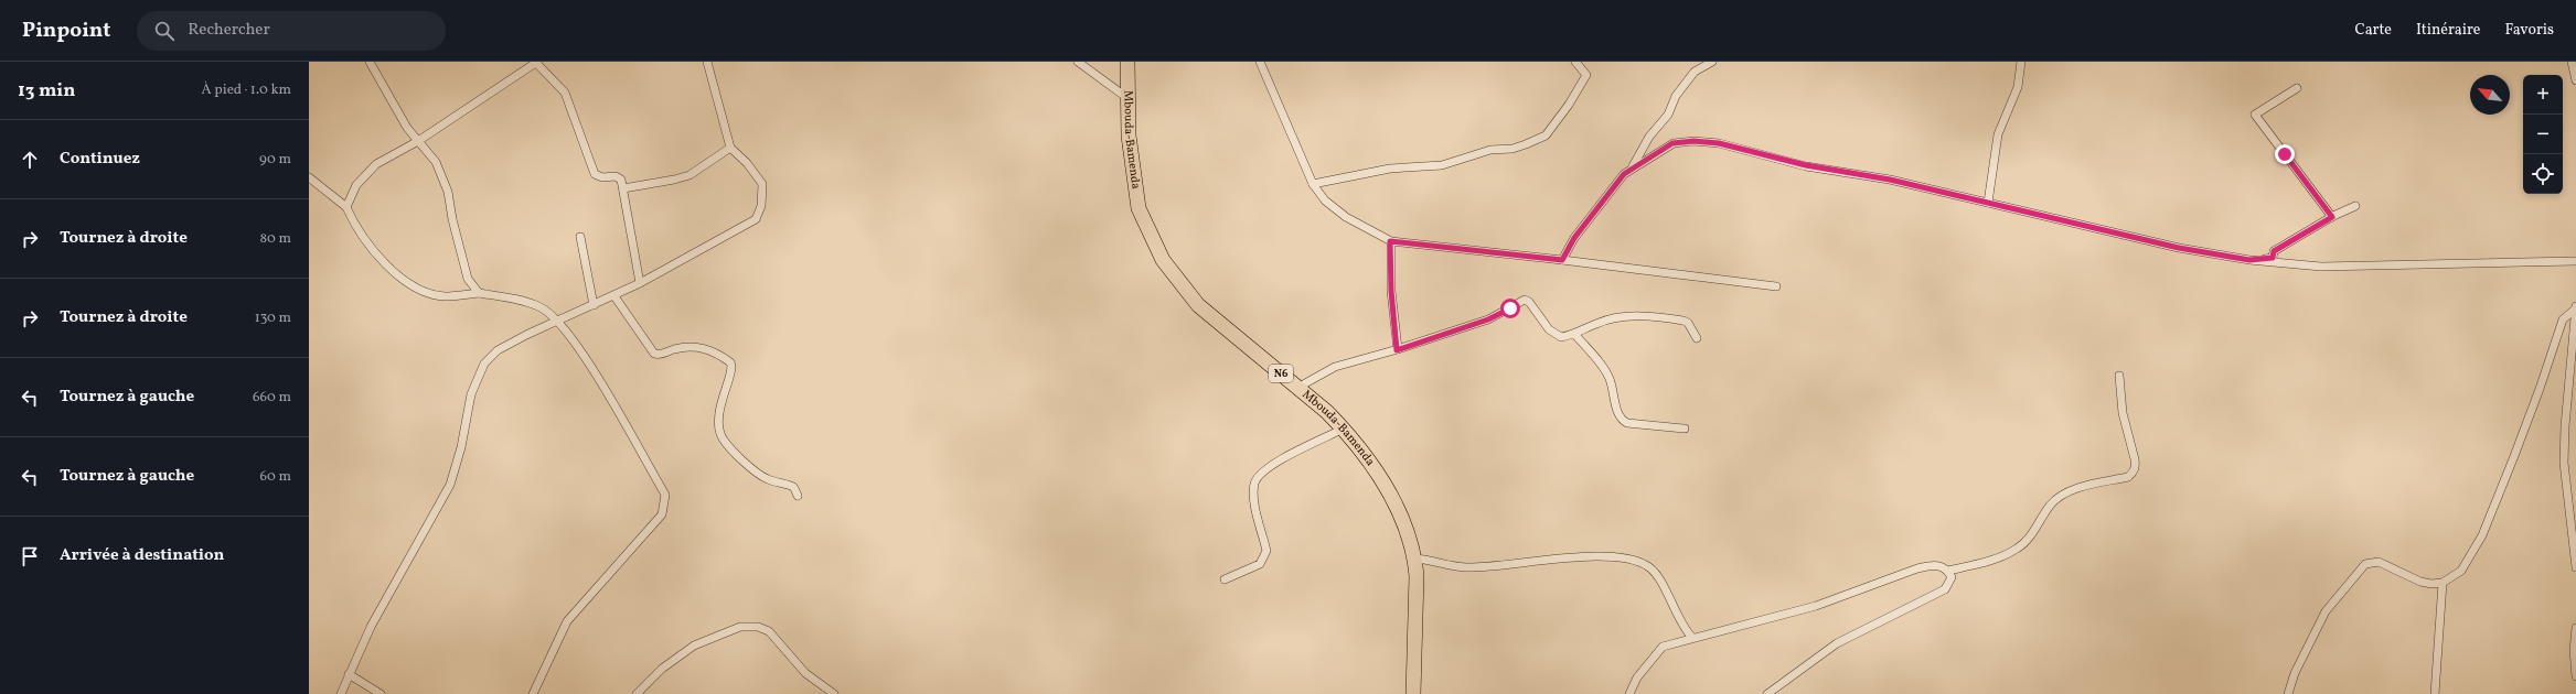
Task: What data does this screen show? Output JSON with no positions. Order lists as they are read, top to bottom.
{
  "streets": {
    "highway": ["Mbouda-Bamenda", "N6"]
  },
  "north": "top left",
  "page": {
    "header": "Pinpoint",
    "search": "Rechercher",
    "nav": ["Carte", "Itinéraire", "Favoris"],
    "heading": ["13 min", "À pied · 1.0 km"],
    "map_buttons": ["+", "−"],
    "list": [
      ["Continuez", "90 m"],
      ["Tournez à droite", "80 m"],
      ["Tournez à droite", "130 m"],
      ["Tournez à gauche", "660 m"],
      ["Tournez à gauche", "60 m"],
      "Arrivée à destination"
    ]
  }
}
